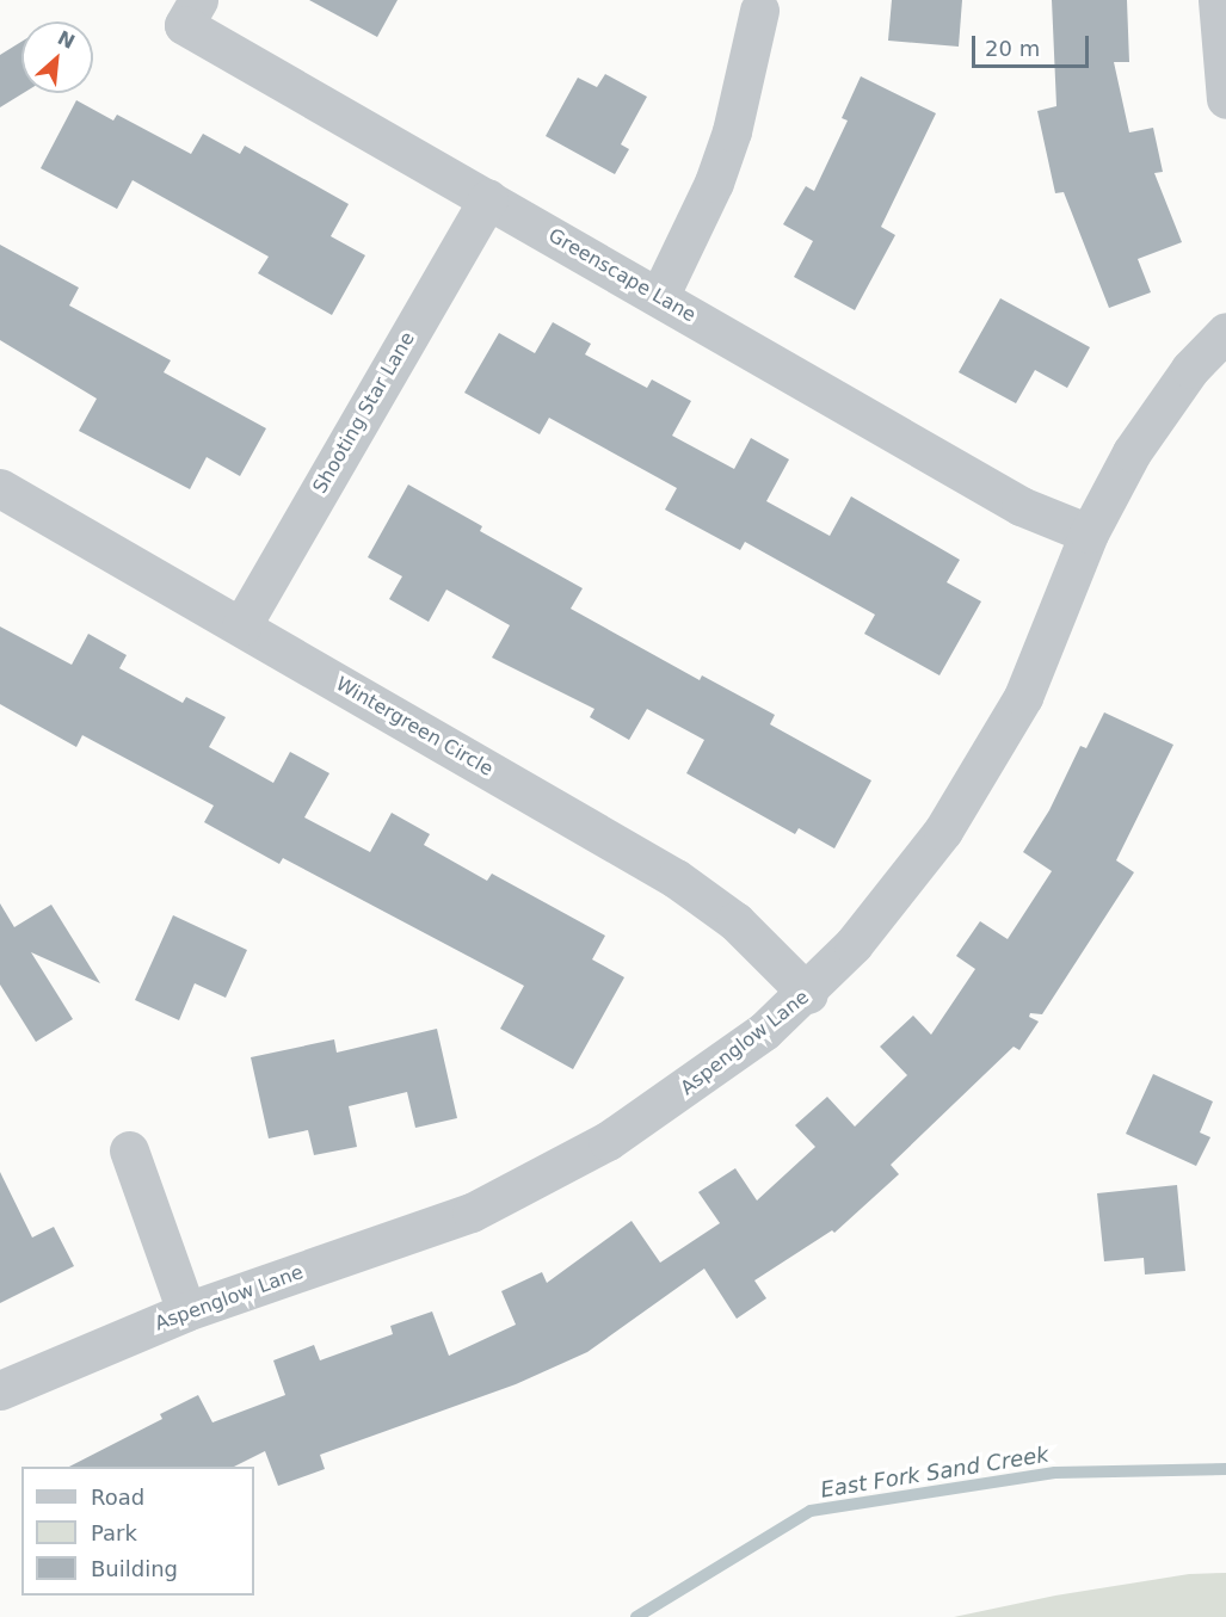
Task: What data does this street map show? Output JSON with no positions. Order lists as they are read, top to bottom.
{
  "streets": {
    "street": [
      "Greenscape Lane",
      "Shooting Star Lane",
      "Wintergreen Circle",
      "Aspenglow Lane"
    ]
  },
  "crossings": [
    ["Greenscape Lane", "Shooting Star Lane"],
    ["Greenscape Lane", "Aspenglow Lane"],
    ["Shooting Star Lane", "Wintergreen Circle"],
    ["Wintergreen Circle", "Aspenglow Lane"]
  ],
  "water": ["East Fork Sand Creek"],
  "legend": ["Road", "Park", "Building"],
  "scale_bar": "20 m",
  "north": "top right"
}
